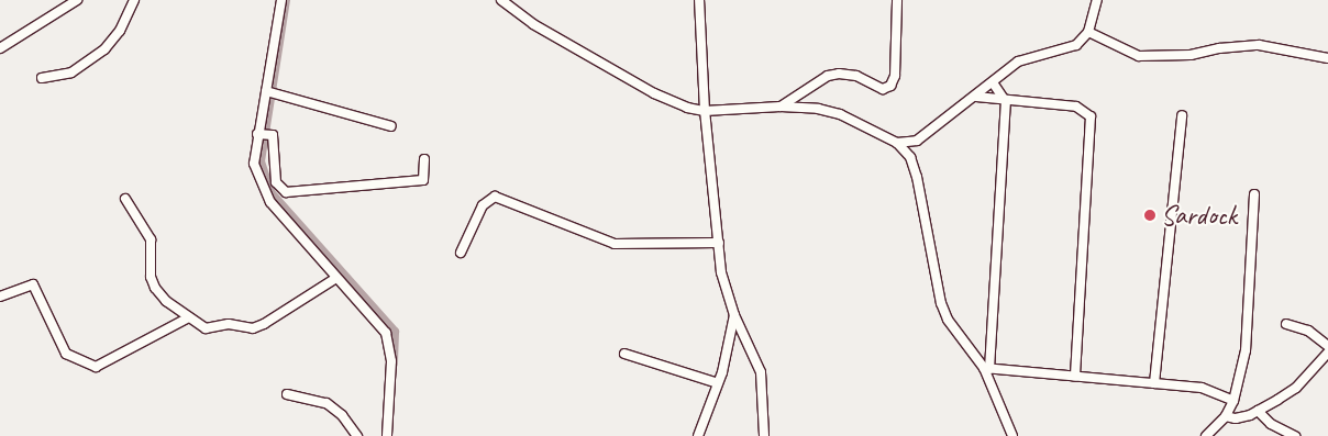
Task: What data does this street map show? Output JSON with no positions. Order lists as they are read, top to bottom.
{
  "places": ["Sardock"]
}
